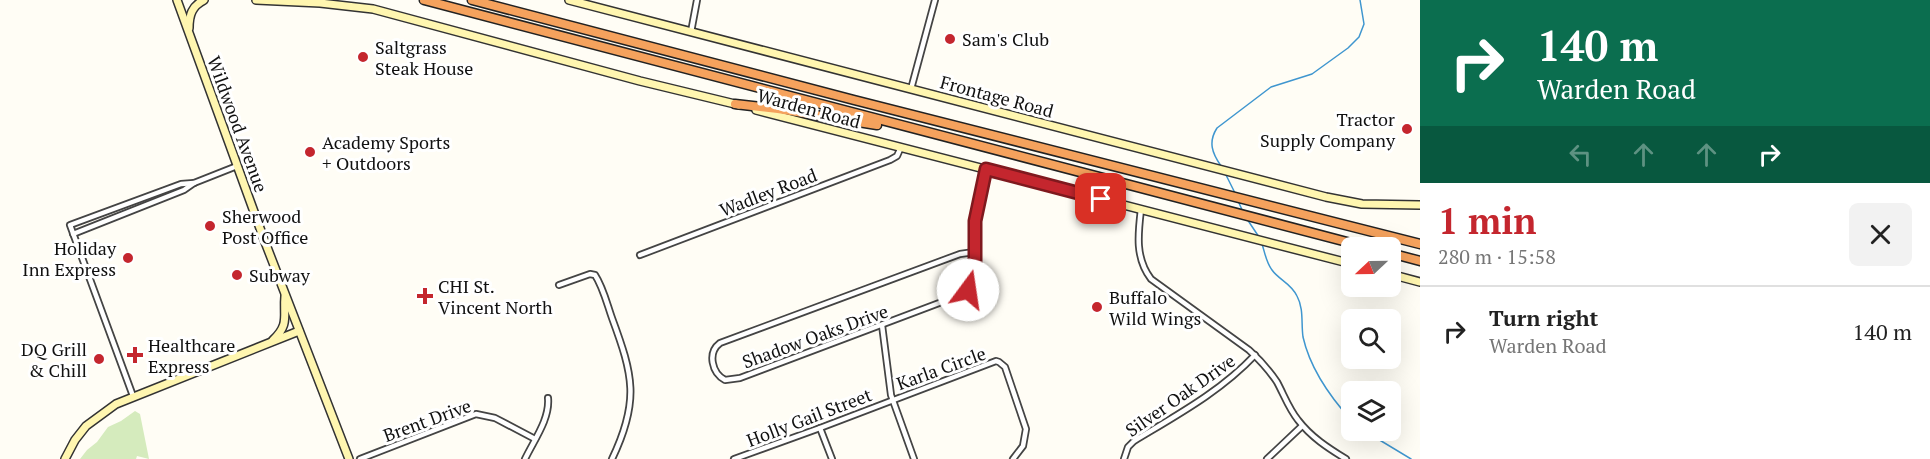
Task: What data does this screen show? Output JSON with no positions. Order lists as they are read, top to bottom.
{
  "streets": {
    "main road": ["Frontage Road", "Warden Road", "Wildwood Avenue"],
    "street": [
      "Wadley Road",
      "Shadow Oaks Drive",
      "Karla Circle",
      "Silver Oak Drive",
      "Holly Gail Street",
      "Brent Drive"
    ]
  },
  "crossings": [
    ["Warden Road", "Wadley Road"],
    ["Warden Road", "Shadow Oaks Drive"],
    ["Karla Circle", "Holly Gail Street"]
  ],
  "places": {
    "other": [
      "Sam's Club",
      "Saltgrass Steak House",
      "Tractor Supply Company",
      "Academy Sports + Outdoors",
      "Sherwood Post Office",
      "Holiday Inn Express",
      "Subway",
      "Buffalo Wild Wings",
      "DQ Grill & Chill"
    ],
    "health": ["CHI St. Vincent North", "Healthcare Express"]
  },
  "north": "left",
  "page": {
    "turn": ["140 m", "Warden Road"],
    "heading": ["1 min", "280 m · 15:58"],
    "list": [
      {
        "name": "Turn right",
        "note": "Warden Road",
        "value": "140 m"
      }
    ]
  }
}
